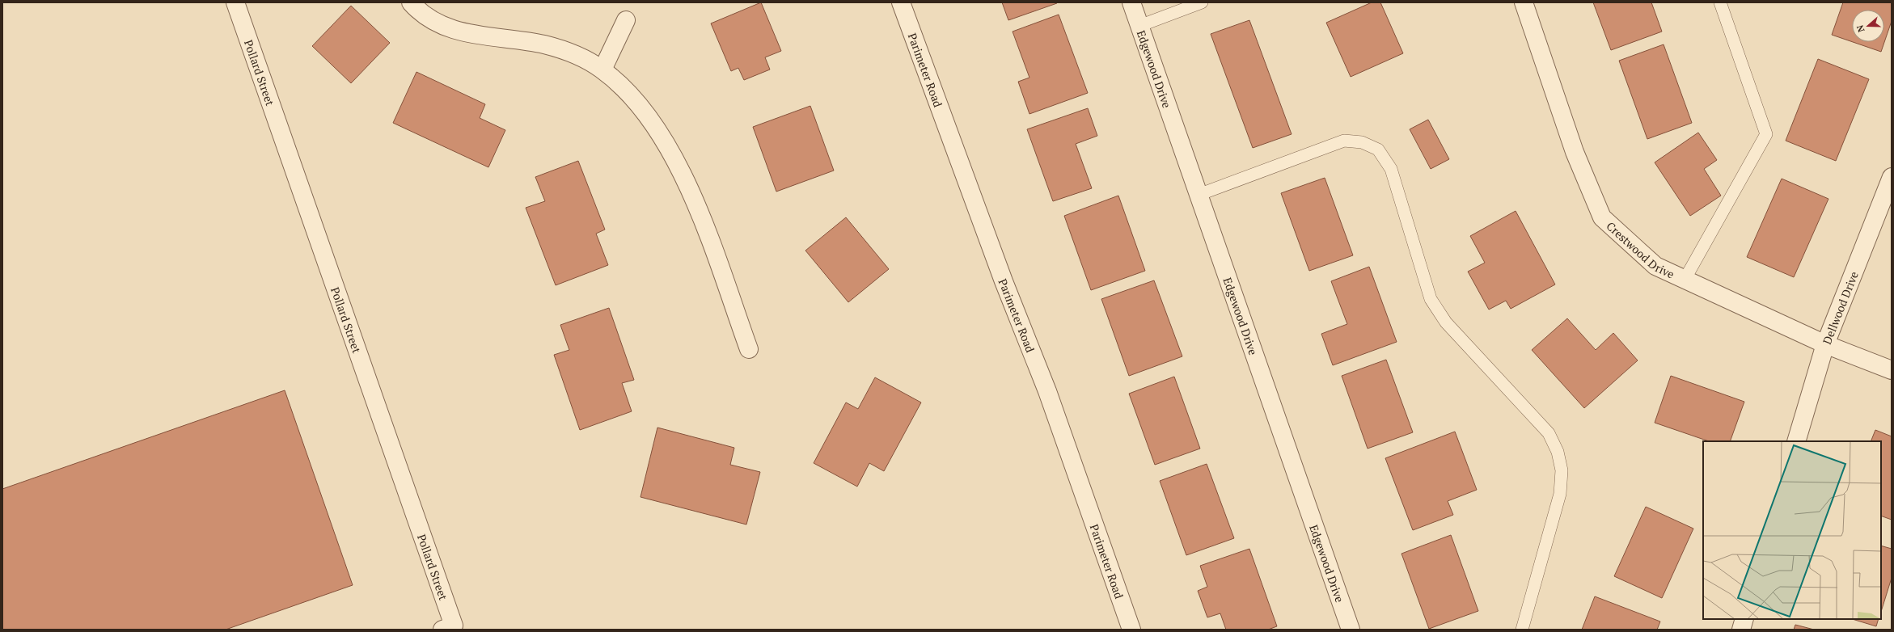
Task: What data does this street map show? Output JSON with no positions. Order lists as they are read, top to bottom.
{
  "streets": {
    "street": [
      "Edgewood Drive",
      "Parimeter Road",
      "Pollard Street",
      "Crestwood Drive",
      "Dellwood Drive"
    ]
  },
  "crossings": [
    ["Crestwood Drive", "Dellwood Drive"]
  ],
  "north": "left"
}
